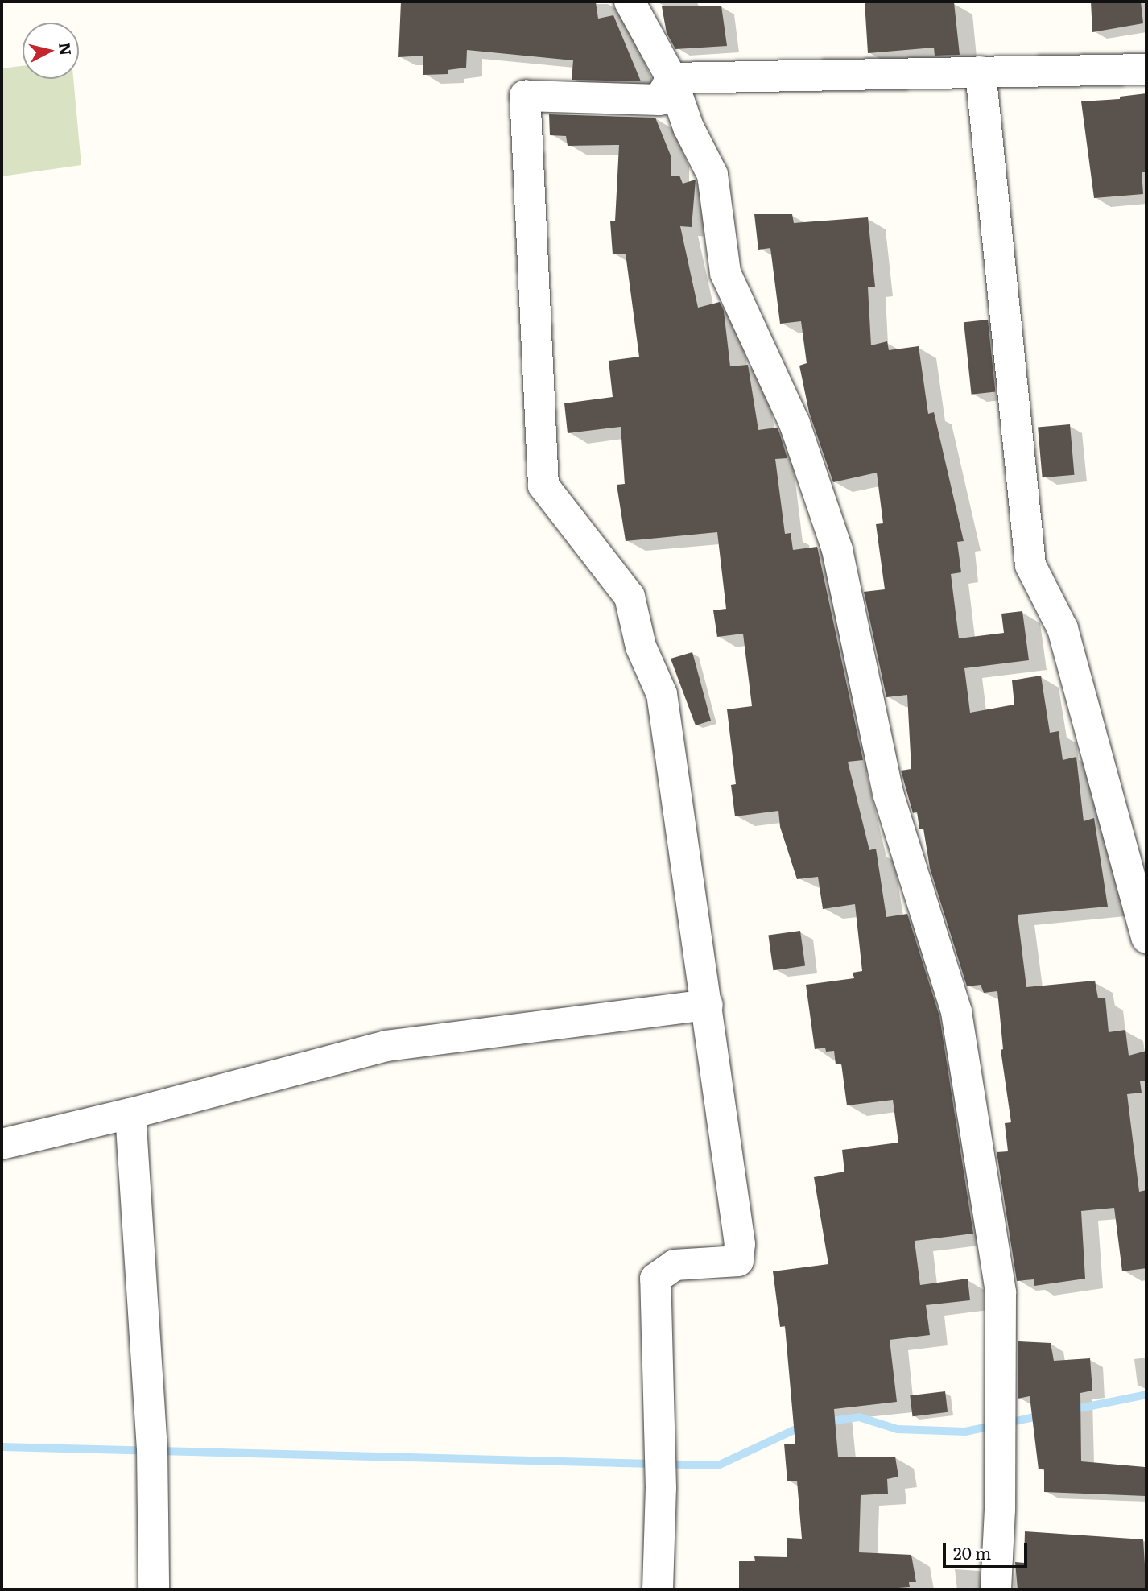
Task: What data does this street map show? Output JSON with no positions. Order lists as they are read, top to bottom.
{
  "scale_bar": "20 m",
  "north": "right"
}
